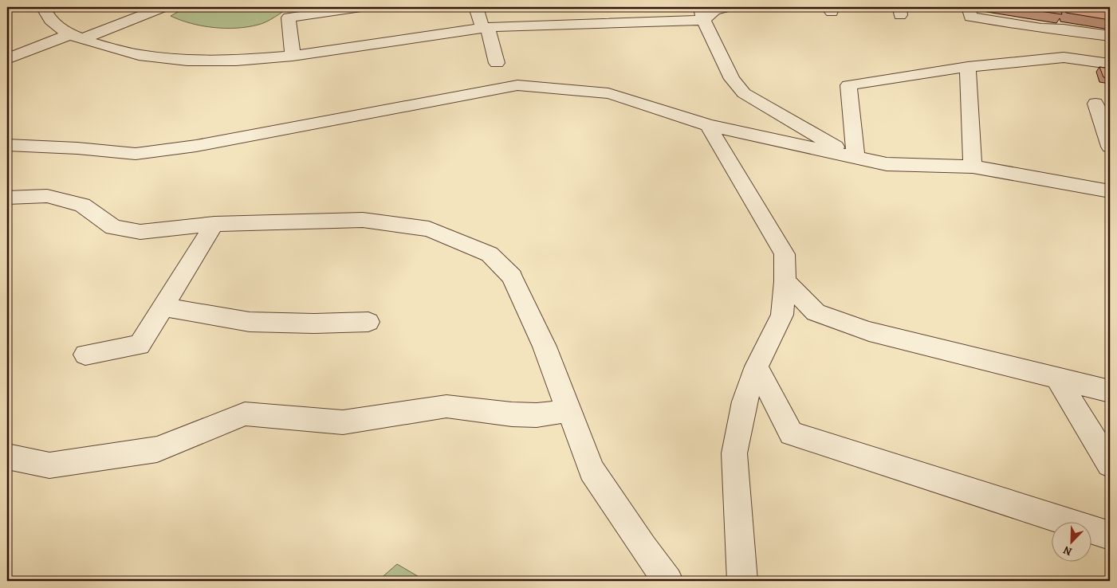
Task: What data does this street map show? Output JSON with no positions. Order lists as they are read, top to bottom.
{
  "north": "bottom left"
}
